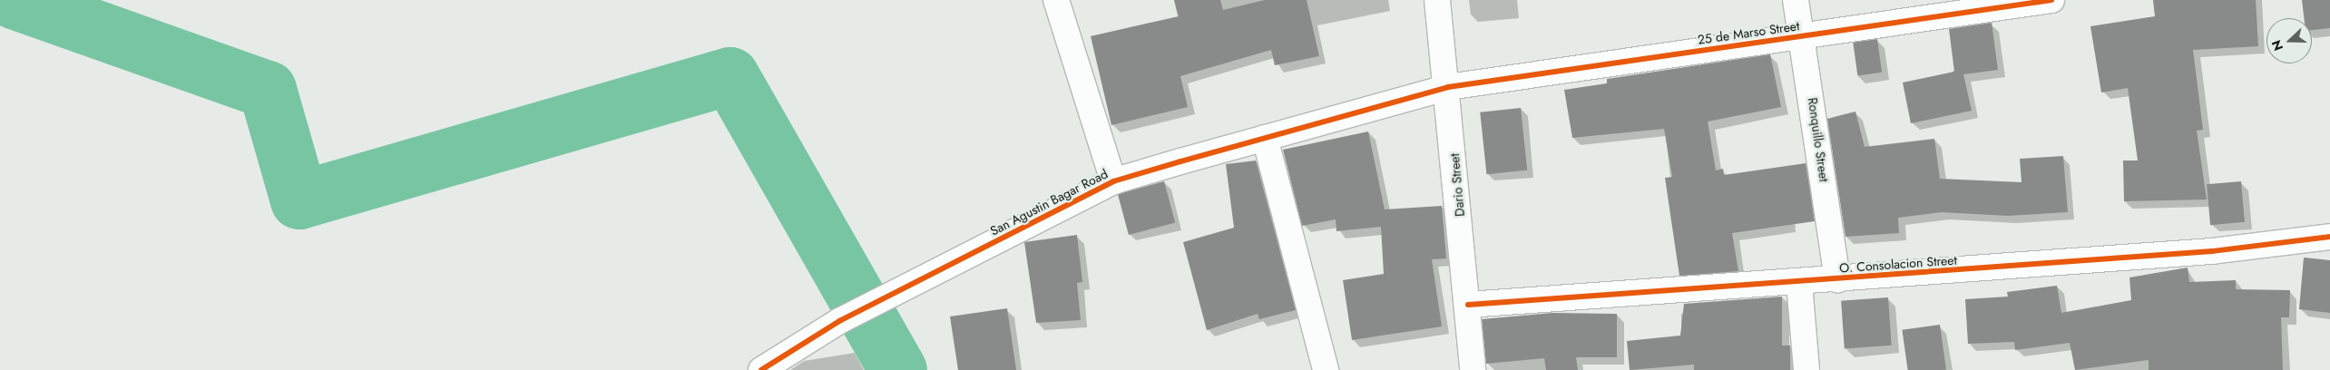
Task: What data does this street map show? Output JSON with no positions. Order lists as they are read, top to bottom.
{
  "streets": {
    "street": [
      "25 de Marso Street",
      "Ronquillo Street",
      "Dario Street",
      "San Agustin Bagar Road",
      "O. Consolacion Street"
    ]
  },
  "crossings": [
    ["25 de Marso Street", "Ronquillo Street"],
    ["25 de Marso Street", "Dario Street"],
    ["25 de Marso Street", "San Agustin Bagar Road"],
    ["Ronquillo Street", "O. Consolacion Street"],
    ["Dario Street", "San Agustin Bagar Road"],
    ["Dario Street", "O. Consolacion Street"]
  ],
  "north": "left"
}
